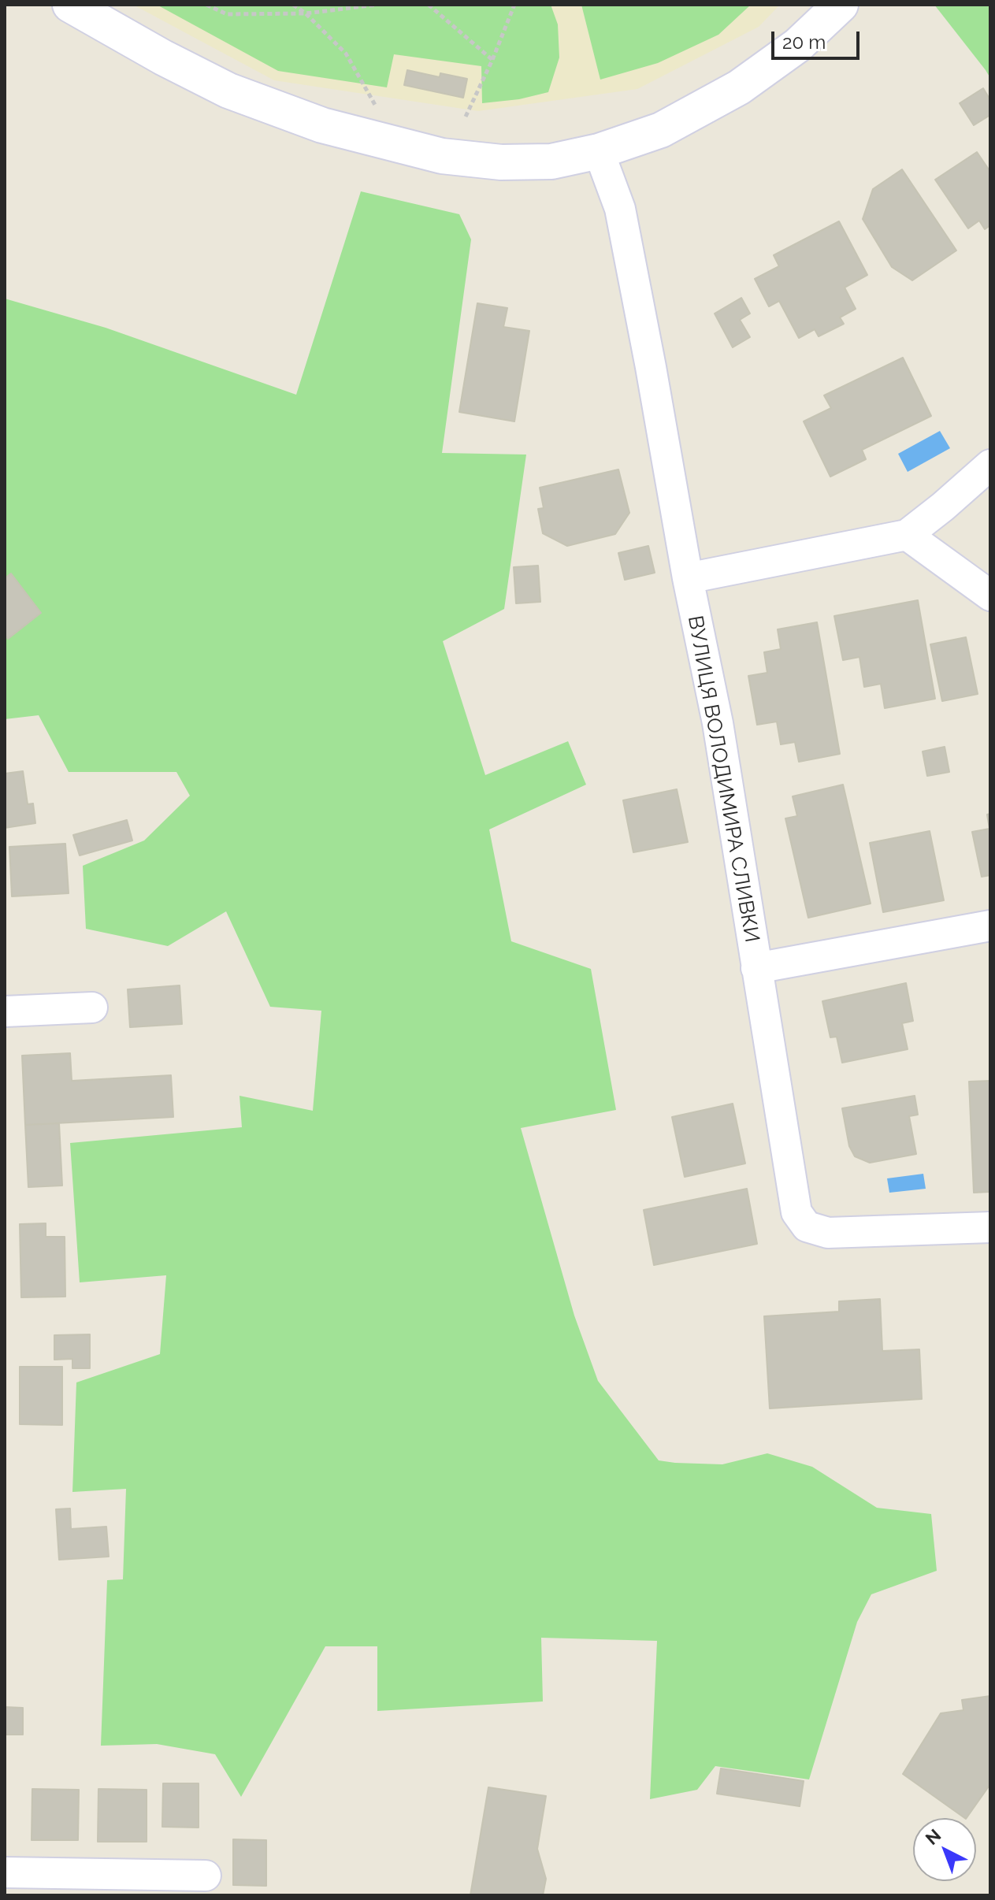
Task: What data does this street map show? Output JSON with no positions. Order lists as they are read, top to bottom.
{
  "streets": {
    "street": ["ВУЛИЦЯ ВОЛОДИМИРА СЛИВКИ"]
  },
  "scale_bar": "20 m",
  "north": "top left"
}
